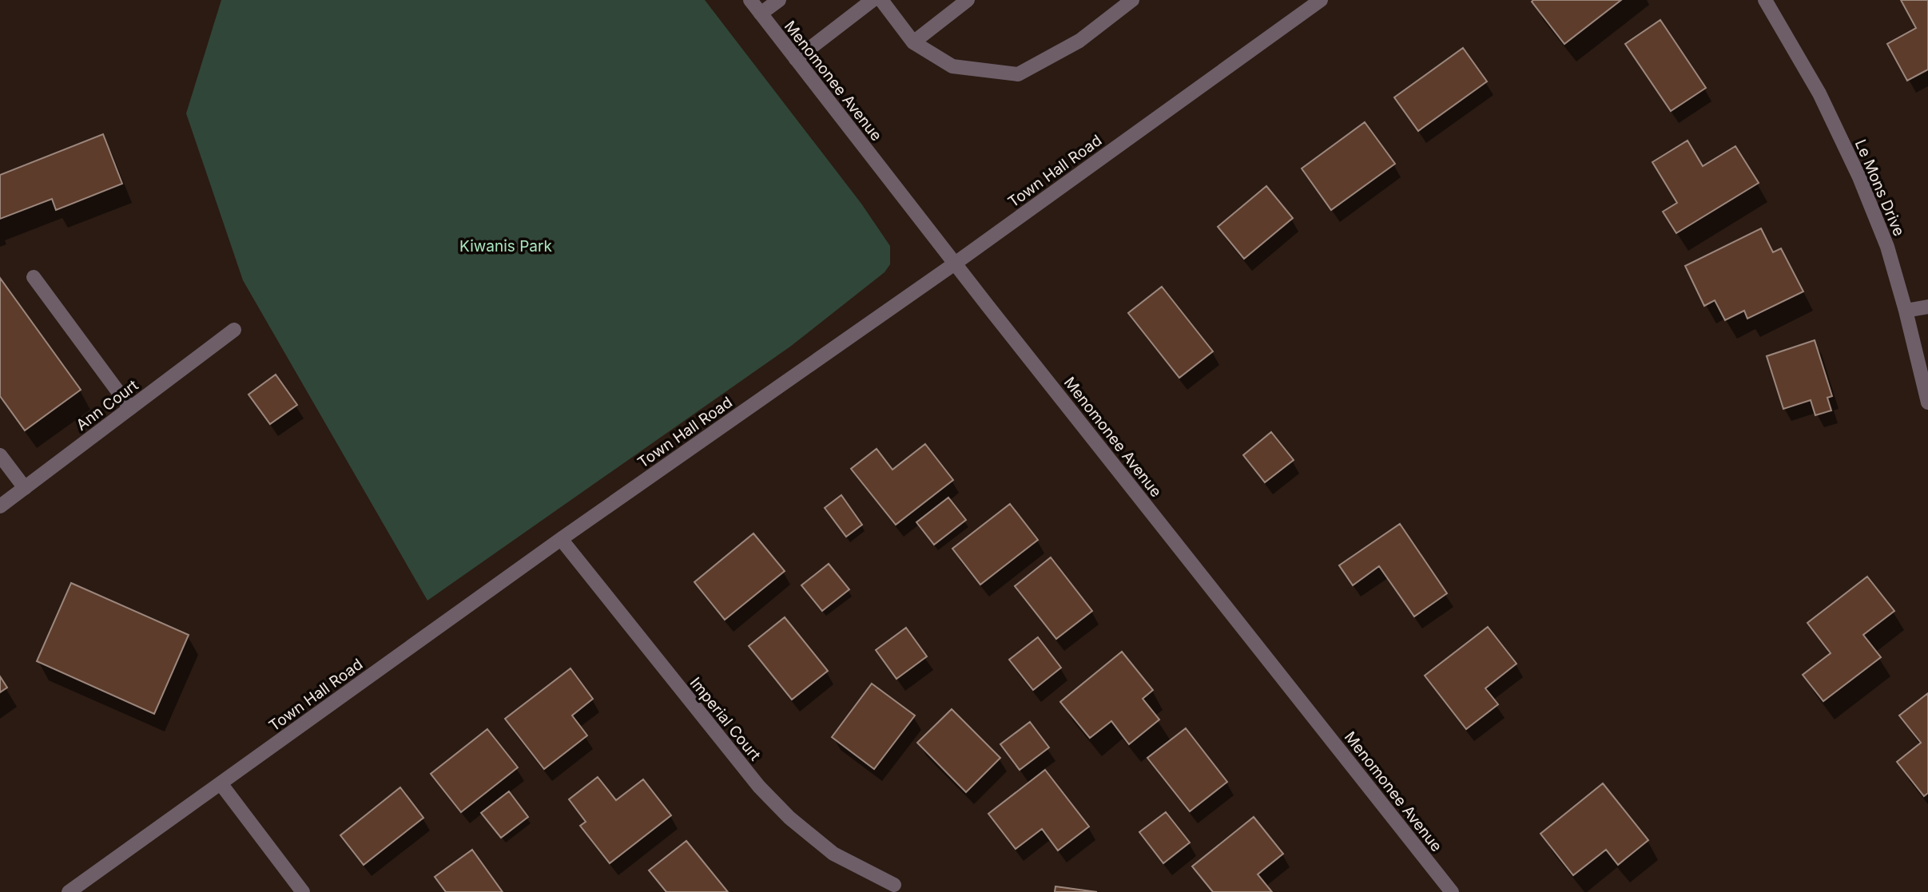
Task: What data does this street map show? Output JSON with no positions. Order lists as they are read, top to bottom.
{
  "streets": {
    "street": [
      "Menomonee Avenue",
      "Town Hall Road",
      "Le Mons Drive",
      "Ann Court",
      "Imperial Court"
    ]
  },
  "crossings": [
    ["Menomonee Avenue", "Town Hall Road"],
    ["Town Hall Road", "Imperial Court"]
  ],
  "parks": ["Kiwanis Park"]
}
